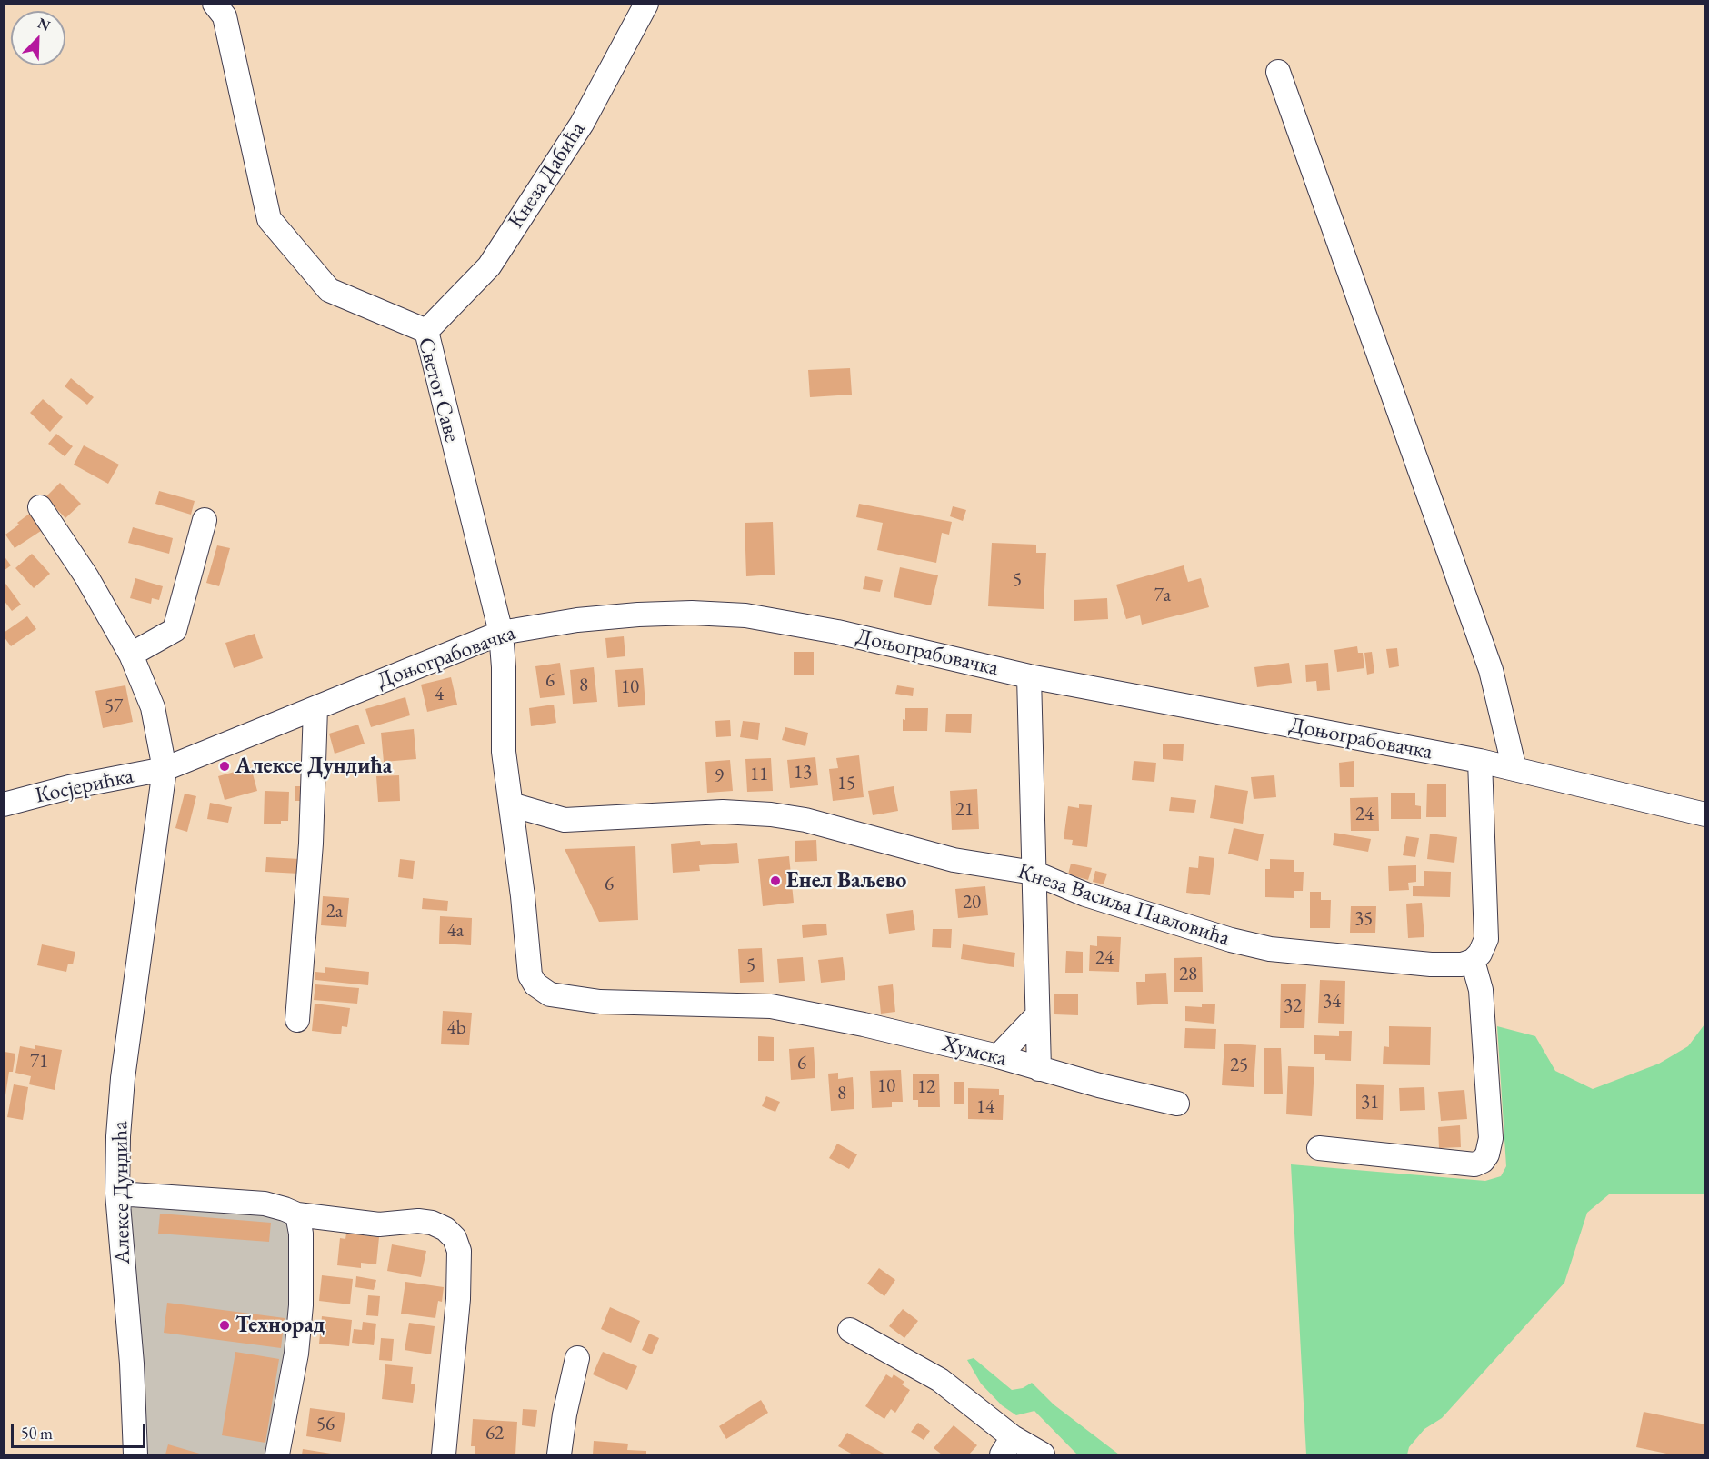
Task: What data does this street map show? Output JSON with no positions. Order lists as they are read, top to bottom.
{
  "streets": {
    "street": [
      "Кнеза Дабића",
      "Светог Саве",
      "Доњограбовачка",
      "Косјерићка",
      "Кнеза Васиља Павловића",
      "Хумска",
      "Алексе Дундића"
    ]
  },
  "crossings": [
    ["Кнеза Дабића", "Светог Саве"],
    ["Светог Саве", "Доњограбовачка"],
    ["Светог Саве", "Кнеза Васиља Павловића"],
    ["Светог Саве", "Хумска"],
    ["Доњограбовачка", "Косјерићка"],
    ["Доњограбовачка", "Алексе Дундића"],
    ["Косјерићка", "Алексе Дундића"],
    ["Кнеза Васиља Павловића", "Хумска"]
  ],
  "places": ["Алексе Дундића", "Енел Ваљево", "Технорад"],
  "house_numbers": [
    "5",
    "7a",
    "6",
    "8",
    "10",
    "4",
    "57",
    "13",
    "11",
    "9",
    "15",
    "21",
    "24",
    "6",
    "20",
    "2a",
    "35",
    "4a",
    "24",
    "5",
    "28",
    "34",
    "32",
    "4b",
    "71",
    "6",
    "25",
    "10",
    "12",
    "8",
    "31",
    "14",
    "56",
    "62"
  ],
  "scale_bar": "50 m",
  "north": "top right"
}
